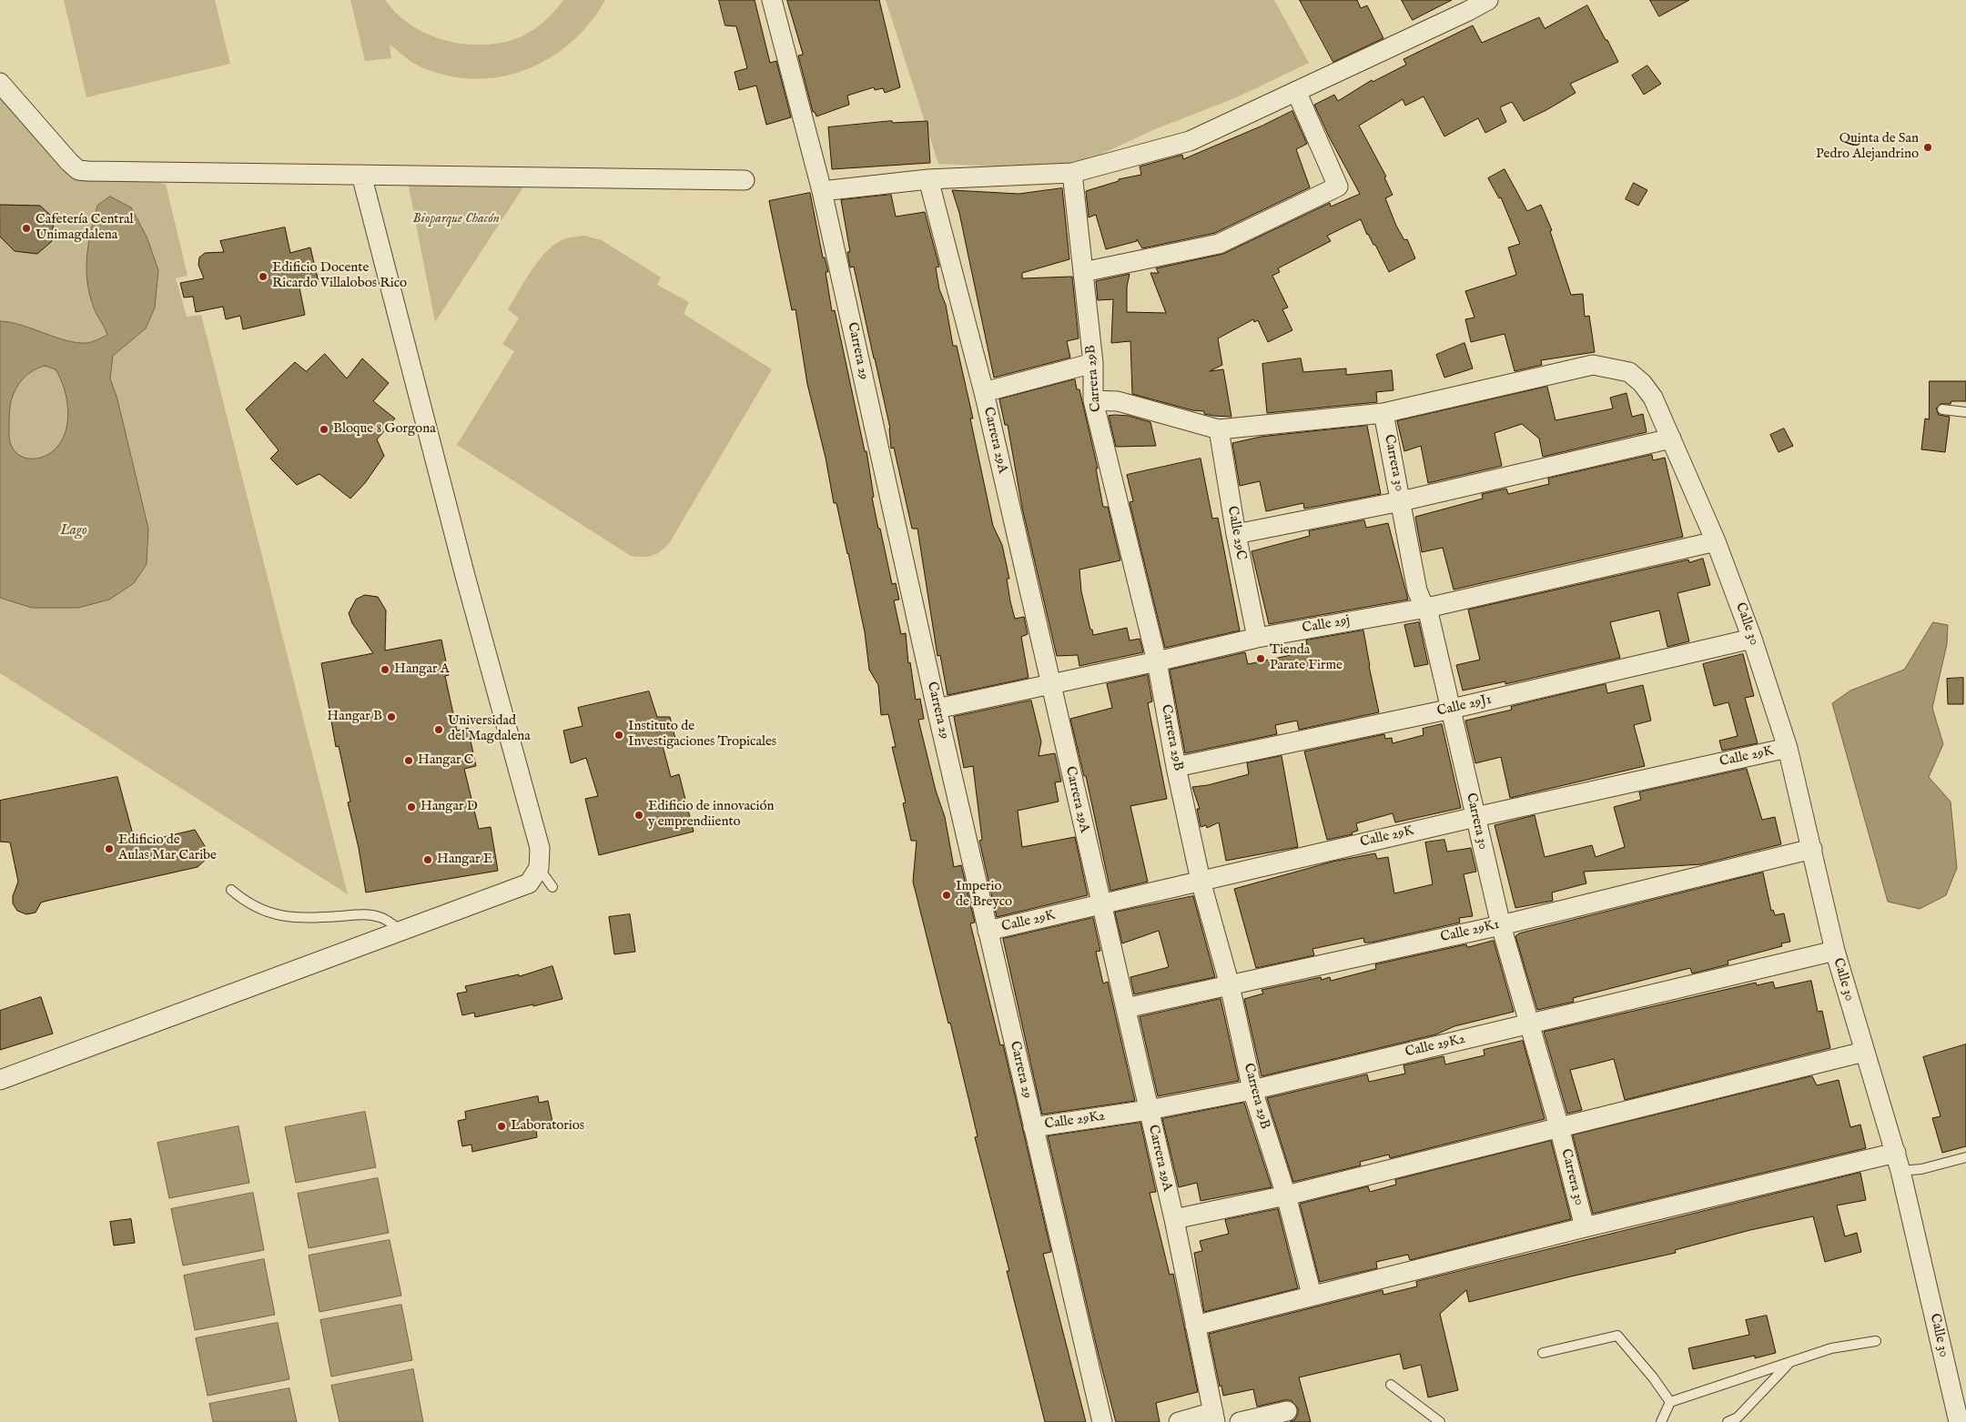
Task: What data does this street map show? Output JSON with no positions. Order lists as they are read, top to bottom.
{
  "streets": {
    "street": [
      "Carrera 29",
      "Carrera 29B",
      "Carrera 29A",
      "Carrera 30",
      "Calle 29C",
      "Calle 30",
      "Calle 29j",
      "Calle 29J1",
      "Calle 29K",
      "Calle 29K1",
      "Calle 29K2"
    ]
  },
  "crossings": [
    ["Carrera 29", "Calle 29j"],
    ["Carrera 29", "Calle 29K"],
    ["Carrera 29", "Calle 29K2"],
    ["Carrera 29B", "Calle 29j"],
    ["Carrera 29B", "Calle 29J1"],
    ["Carrera 29B", "Calle 29K"],
    ["Carrera 29B", "Calle 29K1"],
    ["Carrera 29B", "Calle 29K2"],
    ["Carrera 29A", "Calle 29j"],
    ["Carrera 29A", "Calle 29K"],
    ["Carrera 29A", "Calle 29K1"],
    ["Carrera 29A", "Calle 29K2"],
    ["Carrera 30", "Calle 30"],
    ["Carrera 30", "Calle 29j"],
    ["Carrera 30", "Calle 29J1"],
    ["Carrera 30", "Calle 29K"],
    ["Carrera 30", "Calle 29K1"],
    ["Carrera 30", "Calle 29K2"],
    ["Calle 29C", "Calle 30"],
    ["Calle 29C", "Calle 29j"],
    ["Calle 30", "Calle 29j"],
    ["Calle 30", "Calle 29J1"],
    ["Calle 30", "Calle 29K"],
    ["Calle 30", "Calle 29K1"],
    ["Calle 30", "Calle 29K2"]
  ],
  "water": ["Lago"],
  "parks": ["Bioparque Chacón"],
  "places": [
    "Quinta de San Pedro Alejandrino",
    "Cafetería Central Unimagdalena",
    "Edificio Docente Ricardo Villalobos Rico",
    "Bloque 8 Gorgona",
    "Tienda Parate Firme",
    "Hangar A",
    "Hangar B",
    "Universidad del Magdalena",
    "Instituto de Investigaciones Tropicales",
    "Hangar C",
    "Hangar D",
    "Edificio de innovación y emprendiiento",
    "Edificio de Aulas Mar Caribe",
    "Hangar E",
    "Imperio de Breyco",
    "Laboratorios"
  ]
}
